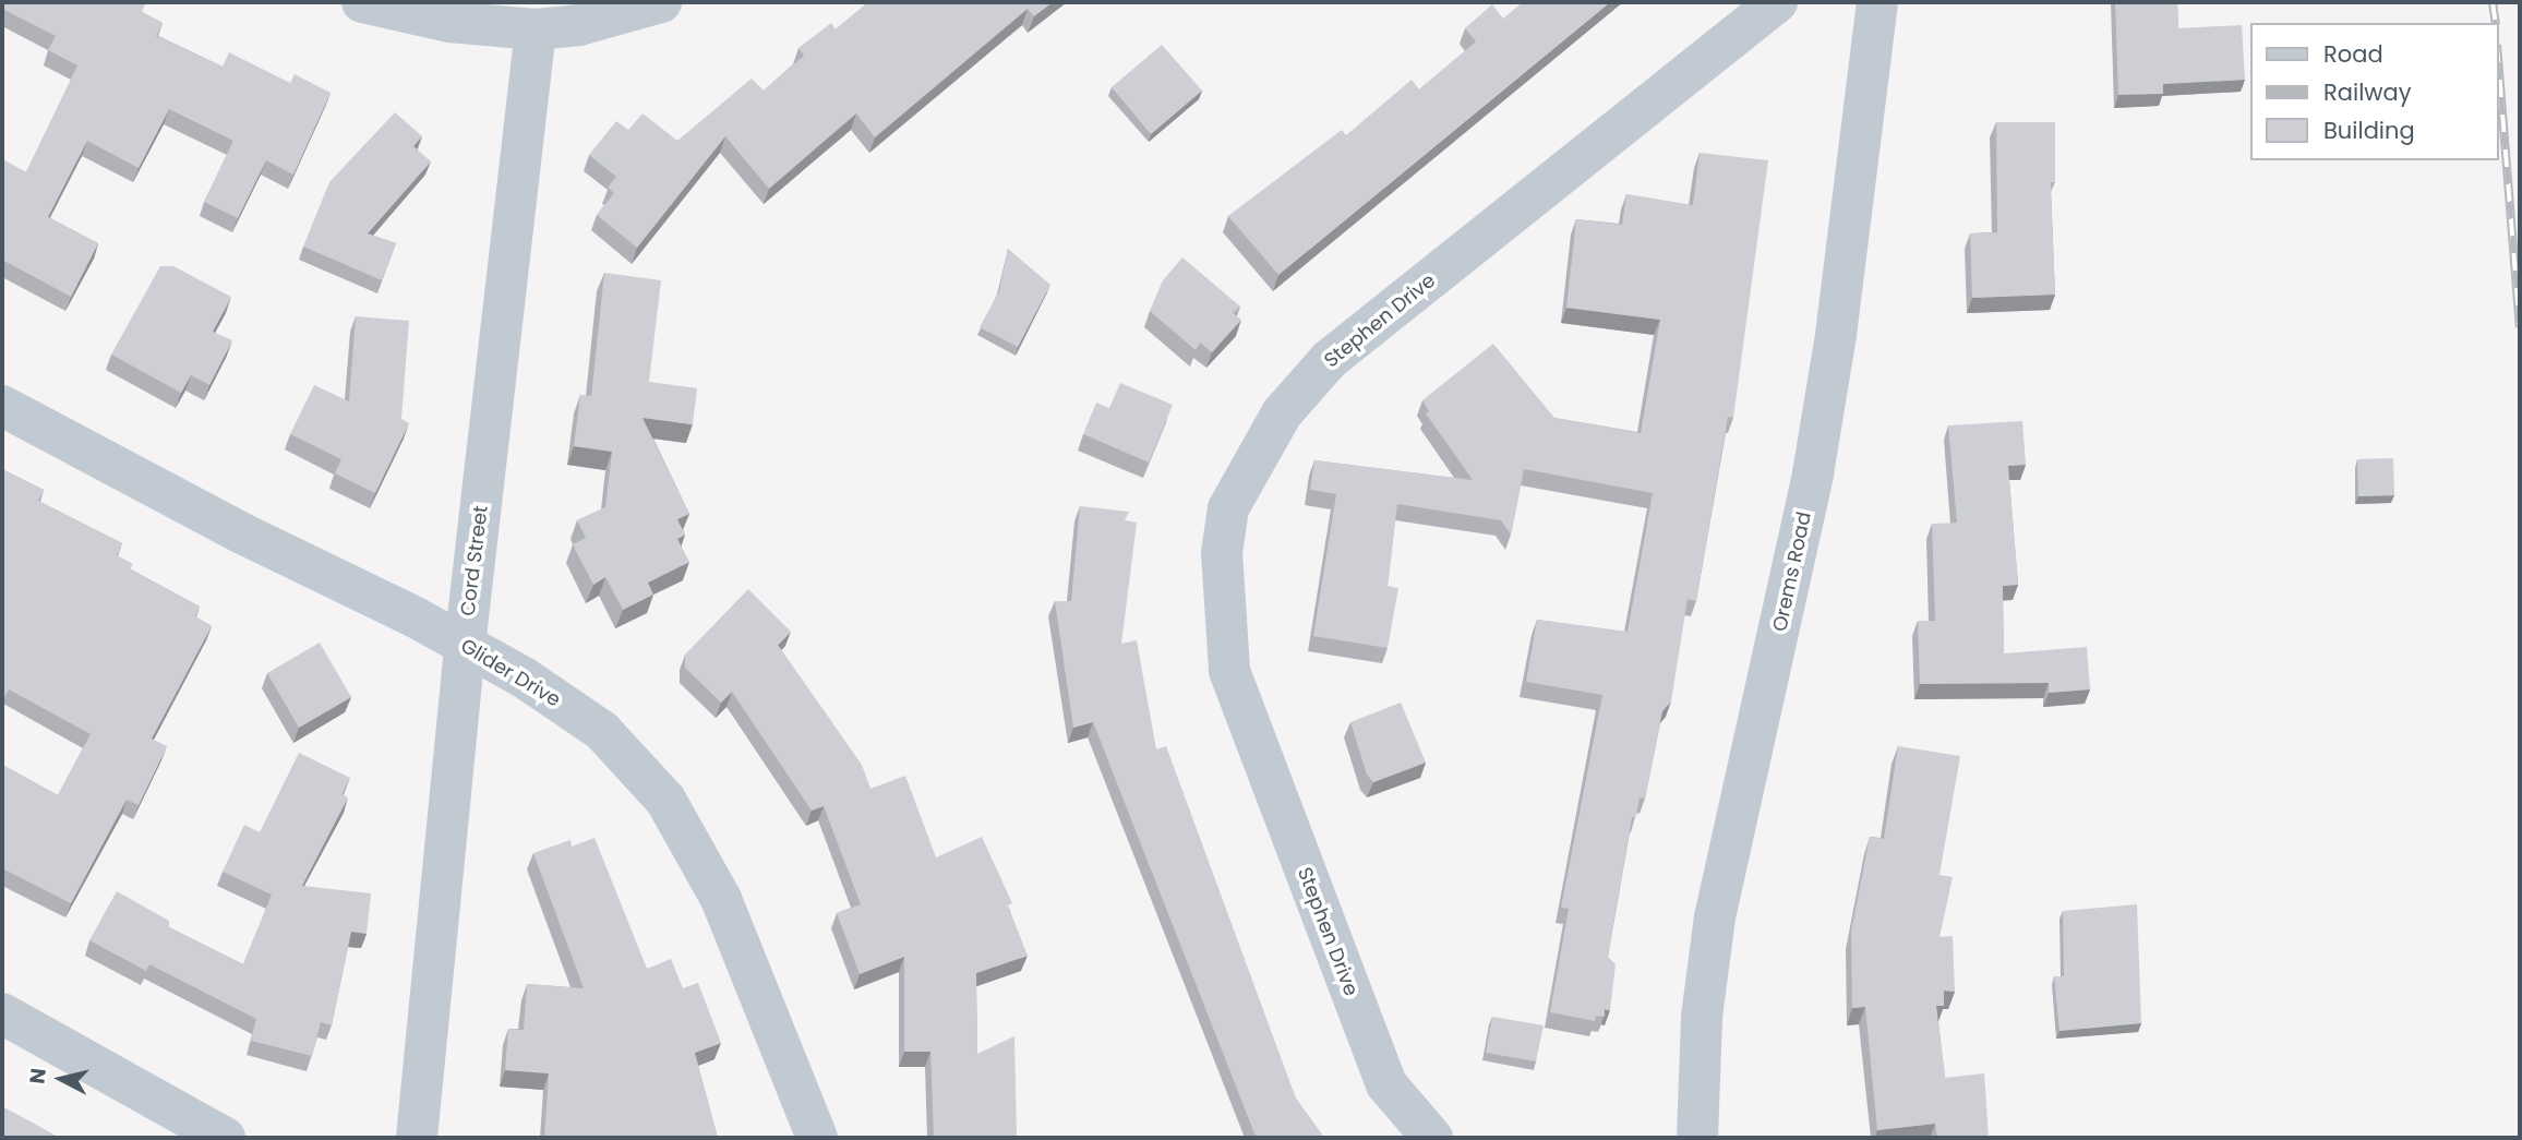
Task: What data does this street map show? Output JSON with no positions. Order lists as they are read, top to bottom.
{
  "streets": {
    "street": [
      "Stephen Drive",
      "Cord Street",
      "Orems Road",
      "Glider Drive"
    ]
  },
  "crossings": [
    ["Cord Street", "Glider Drive"]
  ],
  "legend": ["Road", "Railway", "Building"],
  "north": "left"
}
